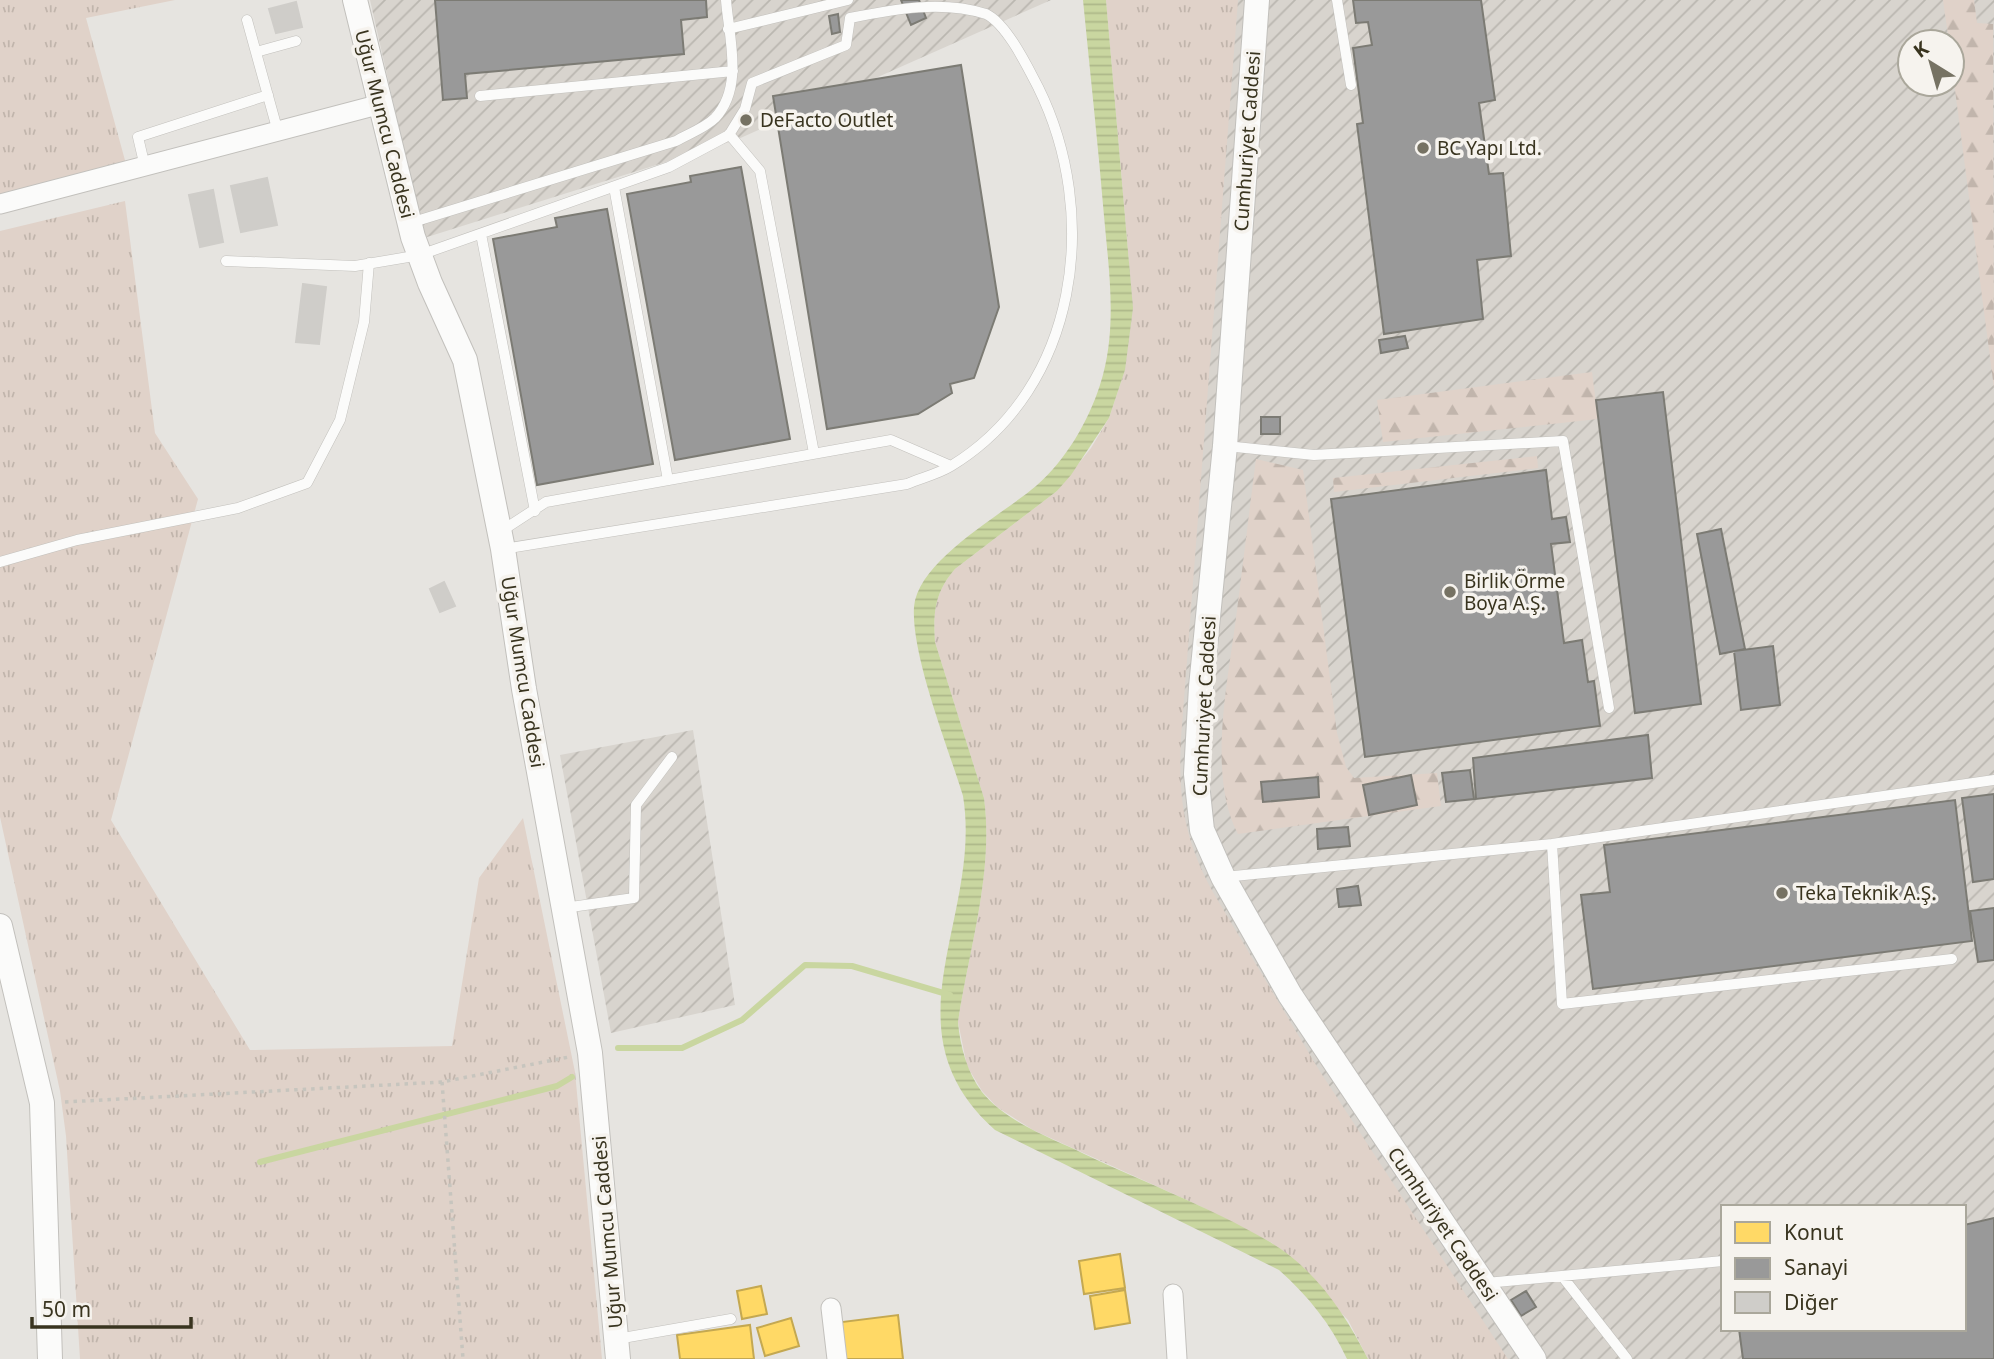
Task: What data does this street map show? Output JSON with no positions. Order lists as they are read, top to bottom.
{
  "streets": {
    "street": ["Uğur Mumcu Caddesi", "Cumhuriyet Caddesi"]
  },
  "places": [
    "DeFacto Outlet",
    "BC Yapı Ltd.",
    "Birlik Örme Boya A.Ş.",
    "Teka Teknik A.Ş."
  ],
  "legend": ["Konut", "Sanayi", "Diğer"],
  "scale_bar": "50 m",
  "north": "top left"
}
